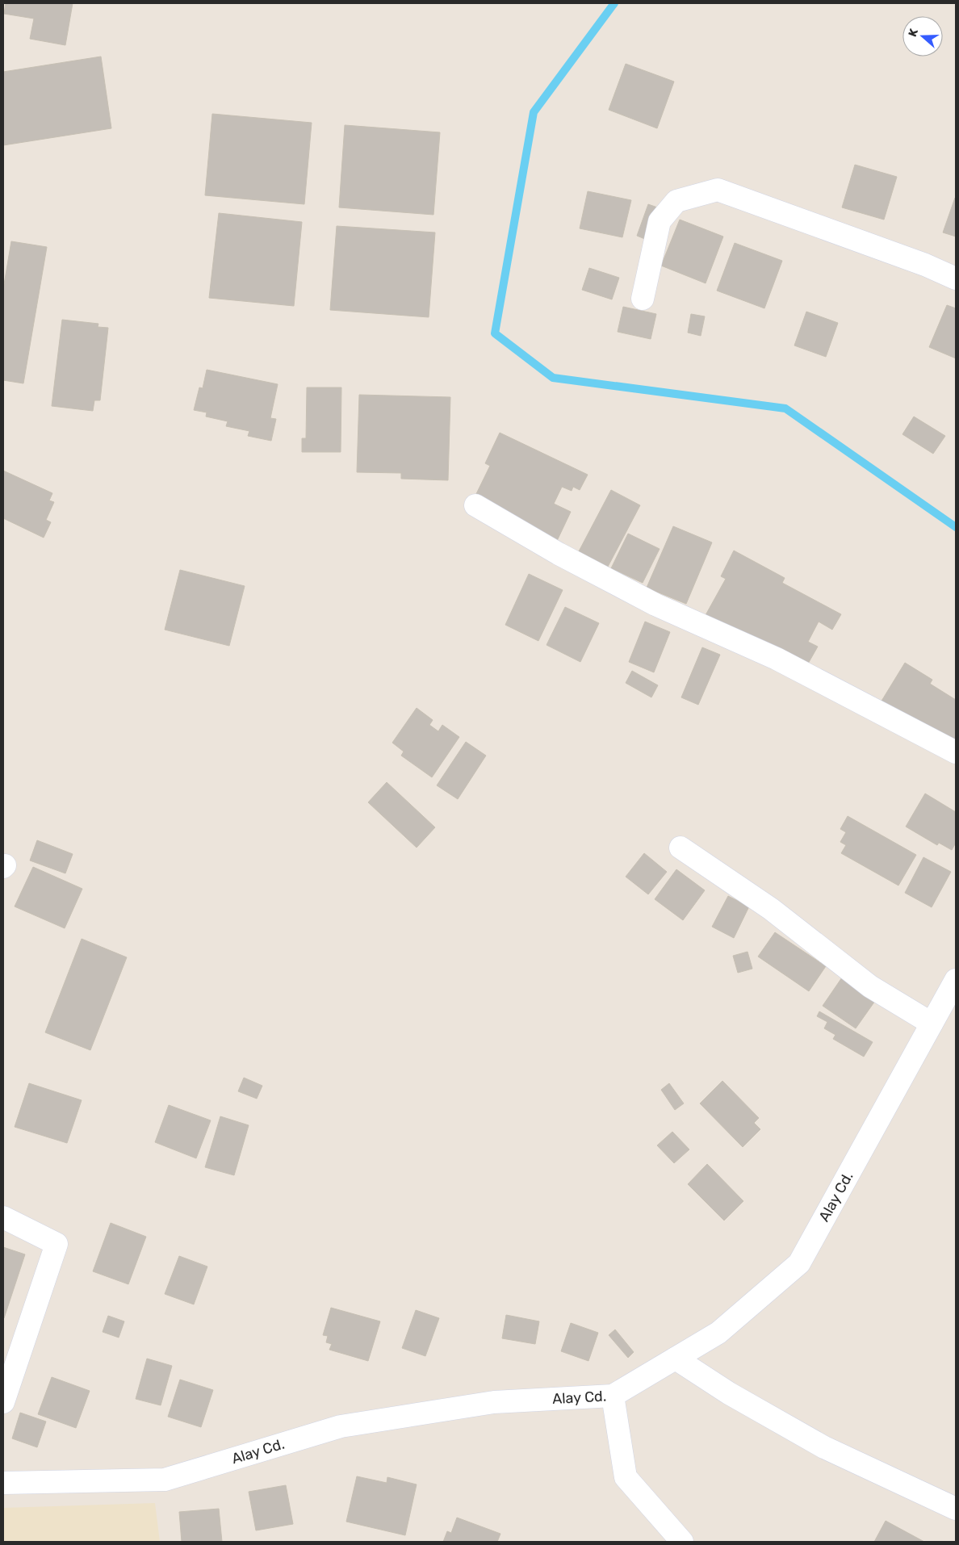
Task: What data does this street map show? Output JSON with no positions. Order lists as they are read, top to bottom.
{
  "streets": {
    "street": ["Alay Cd."]
  },
  "north": "left"
}
